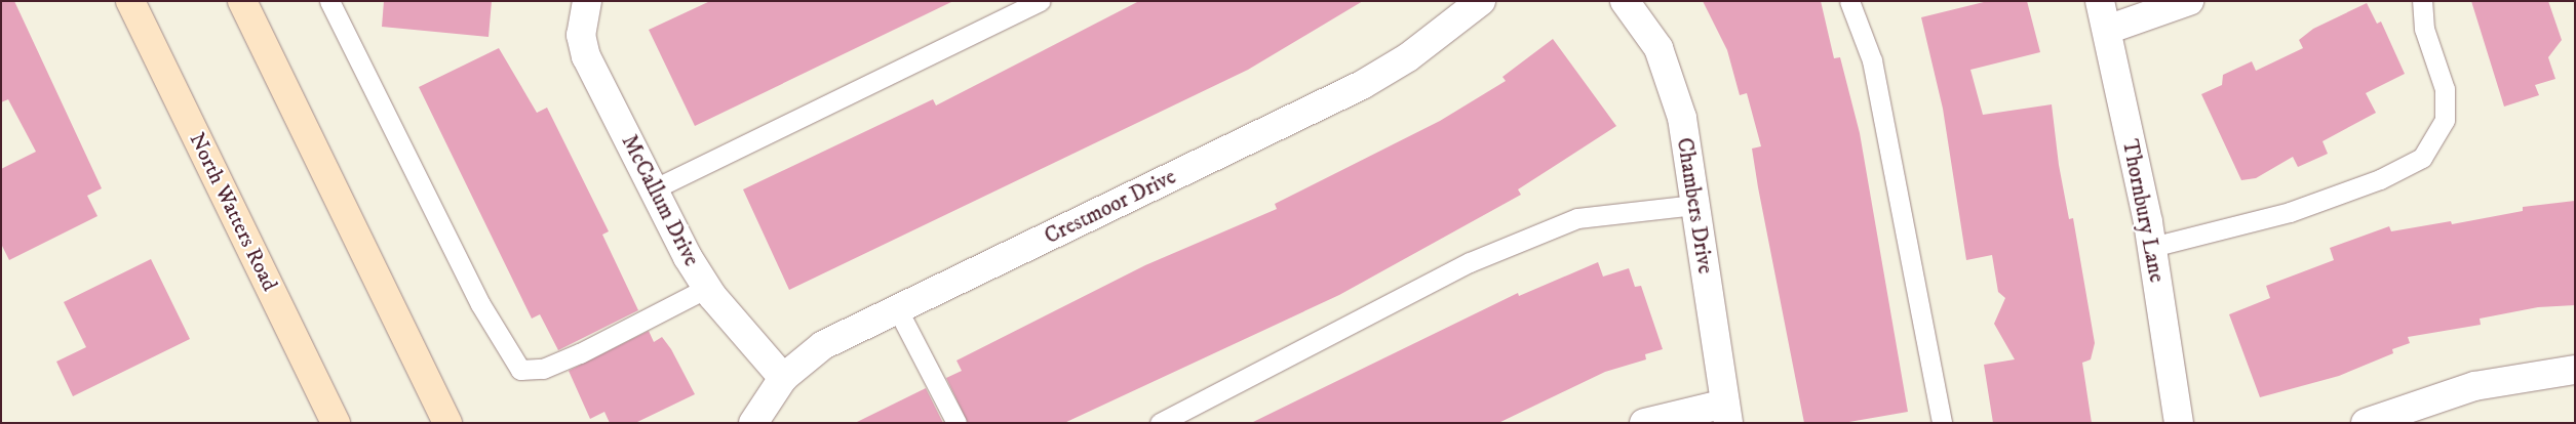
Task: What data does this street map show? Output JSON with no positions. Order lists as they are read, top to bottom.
{
  "streets": {
    "main road": ["North Watters Road"],
    "street": [
      "McCallum Drive",
      "Chambers Drive",
      "Crestmoor Drive",
      "Thornbury Lane"
    ]
  },
  "crossings": [
    ["McCallum Drive", "Crestmoor Drive"]
  ]
}
